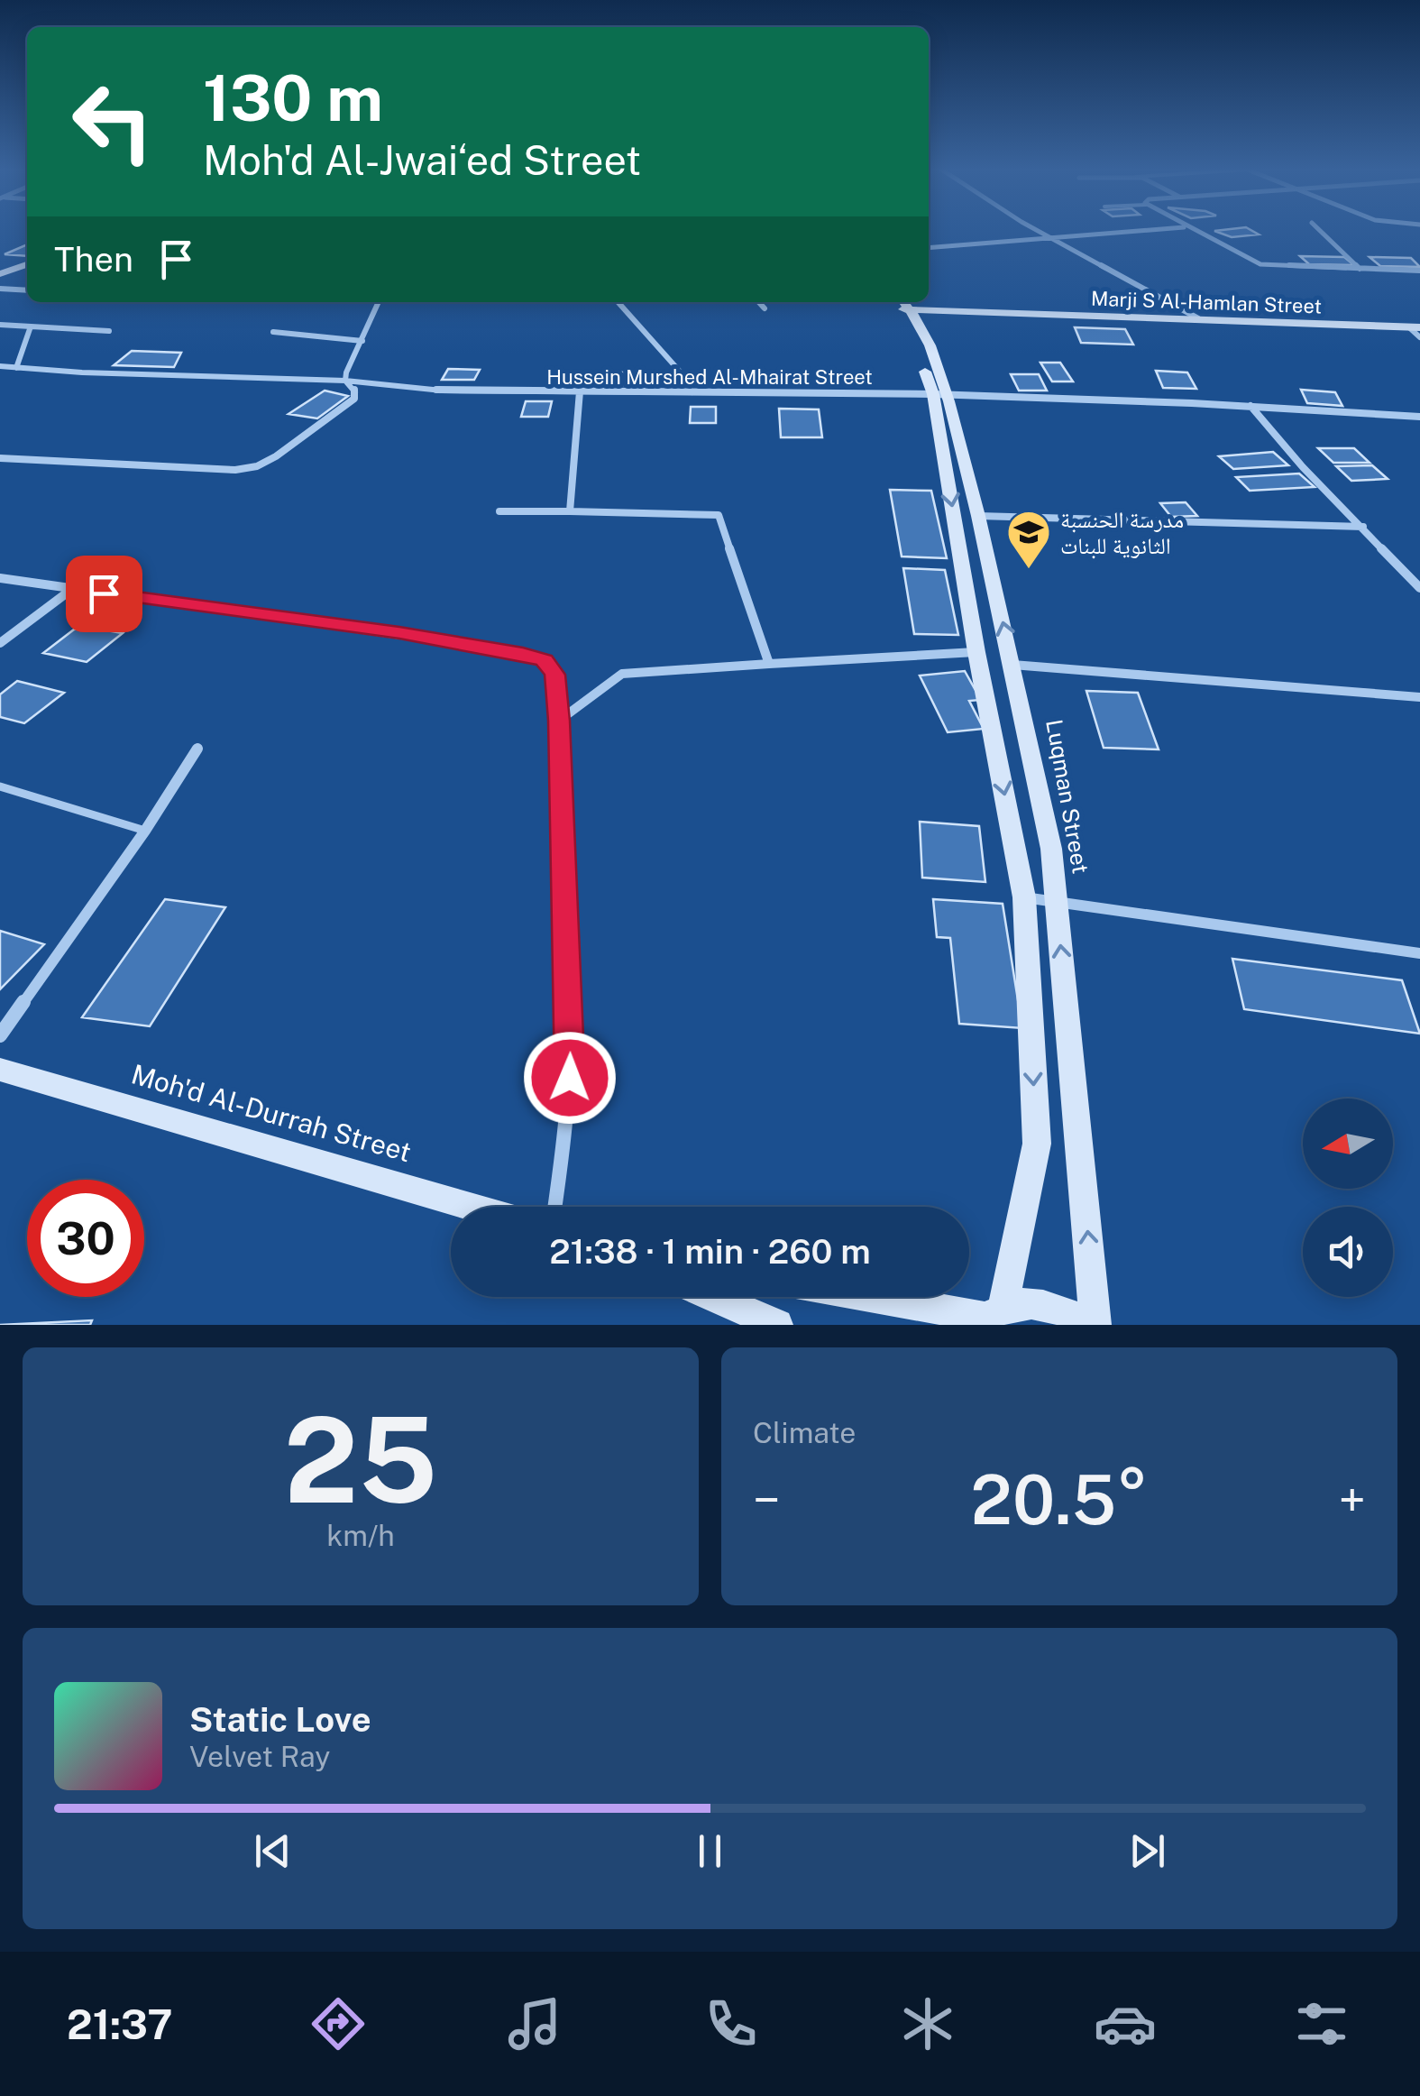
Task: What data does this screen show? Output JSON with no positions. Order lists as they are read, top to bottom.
{
  "streets": {
    "street": [
      "Marji S Al-Hamlan Street",
      "Hussein Murshed Al-Mhairat Street",
      "Luqman Street",
      "Moh'd Al-Durrah Street"
    ]
  },
  "crossings": [
    ["Marji S Al-Hamlan Street", "Luqman Street"],
    ["Hussein Murshed Al-Mhairat Street", "Luqman Street"]
  ],
  "places": {
    "school or university": ["مدرسة الحنسبة الثانوية للبنات"]
  },
  "north": "left",
  "page": {
    "turn": ["130 m", "Moh'd Al-Jwai‘ed Street"],
    "then": "Then",
    "limit": "30",
    "trip": "21:38 · 1 min · 260 m",
    "tile": [
      ["25", "km/h"],
      "Climate"
    ],
    "heat": ["−", "20.5°", "+"],
    "song": ["Static Love", "Velvet Ray"],
    "tabs": "21:37"
  }
}
